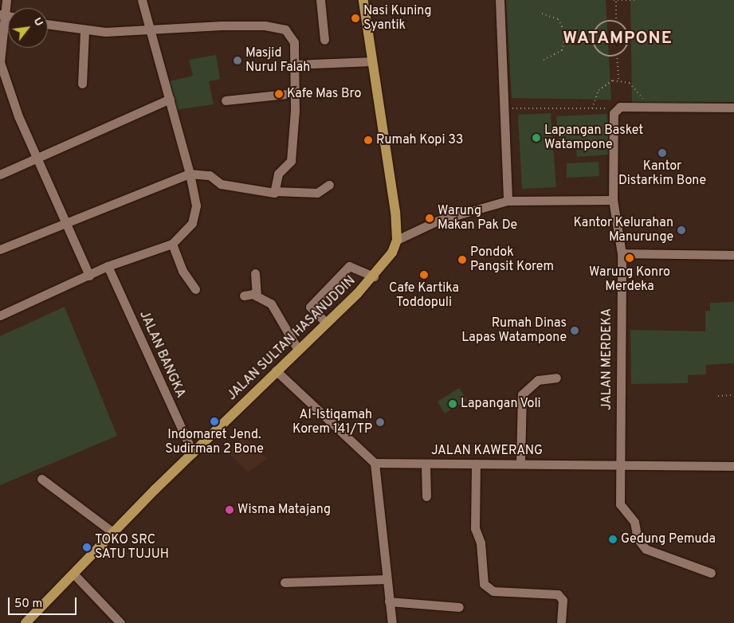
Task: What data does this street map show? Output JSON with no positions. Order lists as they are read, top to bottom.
{
  "streets": {
    "main road": ["JALAN SULTAN HASANUDDIN"],
    "street": ["JALAN BANGKA", "JALAN MERDEKA", "JALAN KAWERANG"]
  },
  "crossings": [
    ["JALAN SULTAN HASANUDDIN", "JALAN BANGKA"],
    ["JALAN MERDEKA", "JALAN KAWERANG"]
  ],
  "districts": ["WATAMPONE"],
  "places": [
    "Nasi Kuning Syantik",
    "Masjid Nurul Falah",
    "Kafe Mas Bro",
    "Lapangan Basket Watampone",
    "Rumah Kopi 33",
    "Kantor Distarkim Bone",
    "Warung Makan Pak De",
    "Kantor Kelurahan Manurunge",
    "Warung Konro Merdeka",
    "Pondok Pangsit Korem",
    "Cafe Kartika Toddopuli",
    "Rumah Dinas Lapas Watampone",
    "Lapangan Voli",
    "Indomaret Jend. Sudirman 2 Bone",
    "Al-Istiqamah Korem 141/TP",
    "Wisma Matajang",
    "Gedung Pemuda",
    "TOKO SRC SATU TUJUH"
  ],
  "scale_bar": "50 m",
  "north": "top right"
}
